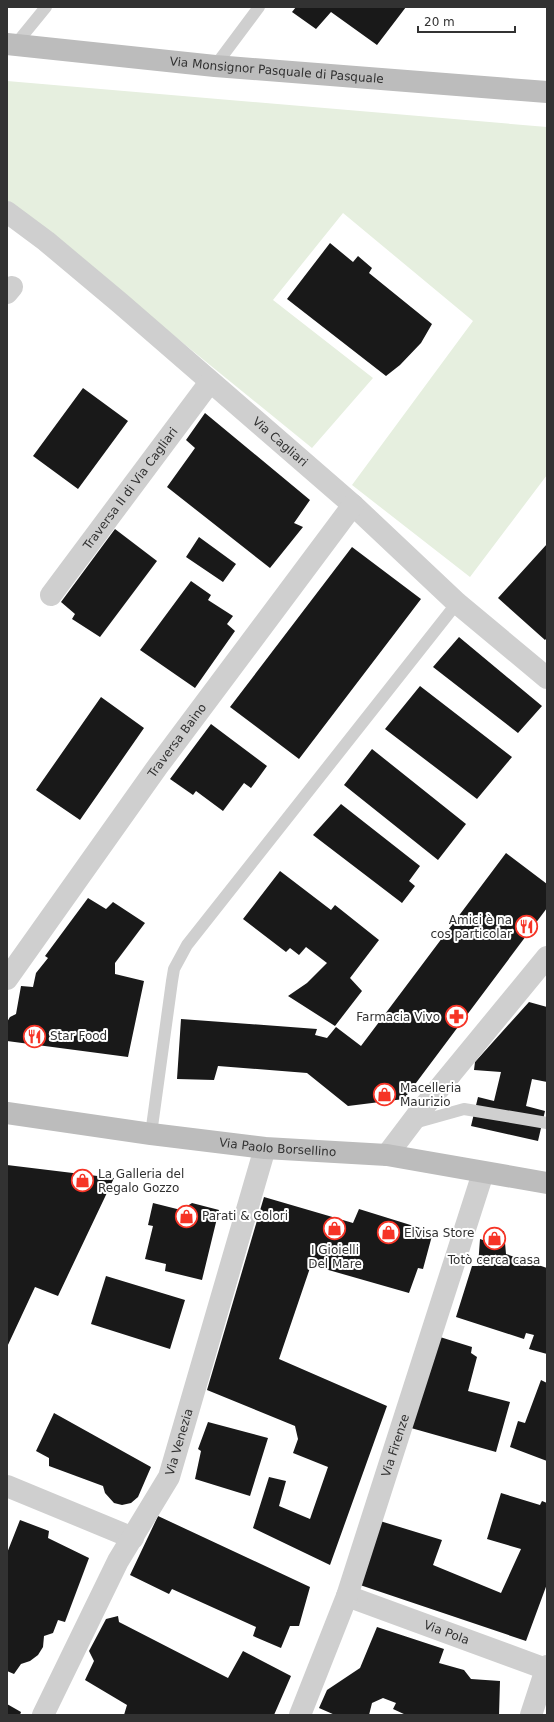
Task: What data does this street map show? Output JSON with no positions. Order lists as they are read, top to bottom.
{
  "streets": {
    "street": [
      "Via Monsignor Pasquale di Pasquale",
      "Via Cagliari",
      "Traversa II di Via Cagliari",
      "Traversa Baino",
      "Via Paolo Borsellino",
      "Via Venezia",
      "Via Firenze",
      "Via Pola"
    ]
  },
  "crossings": [
    ["Via Cagliari", "Traversa II di Via Cagliari"],
    ["Via Cagliari", "Traversa Baino"],
    ["Via Paolo Borsellino", "Via Venezia"],
    ["Via Paolo Borsellino", "Via Firenze"],
    ["Via Firenze", "Via Pola"]
  ],
  "places": {
    "restaurant": ["Amici è na cos particolar", "Star Food"],
    "pharmacy": ["Farmacia Vivo"],
    "shop": [
      "Macelleria Maurizio",
      "La Galleria del Regalo Gozzo",
      "Parati & Colori",
      "I Gioielli Del Mare",
      "Elvisa Store",
      "Totò cerca casa"
    ]
  },
  "scale_bar": "20 m"
}
